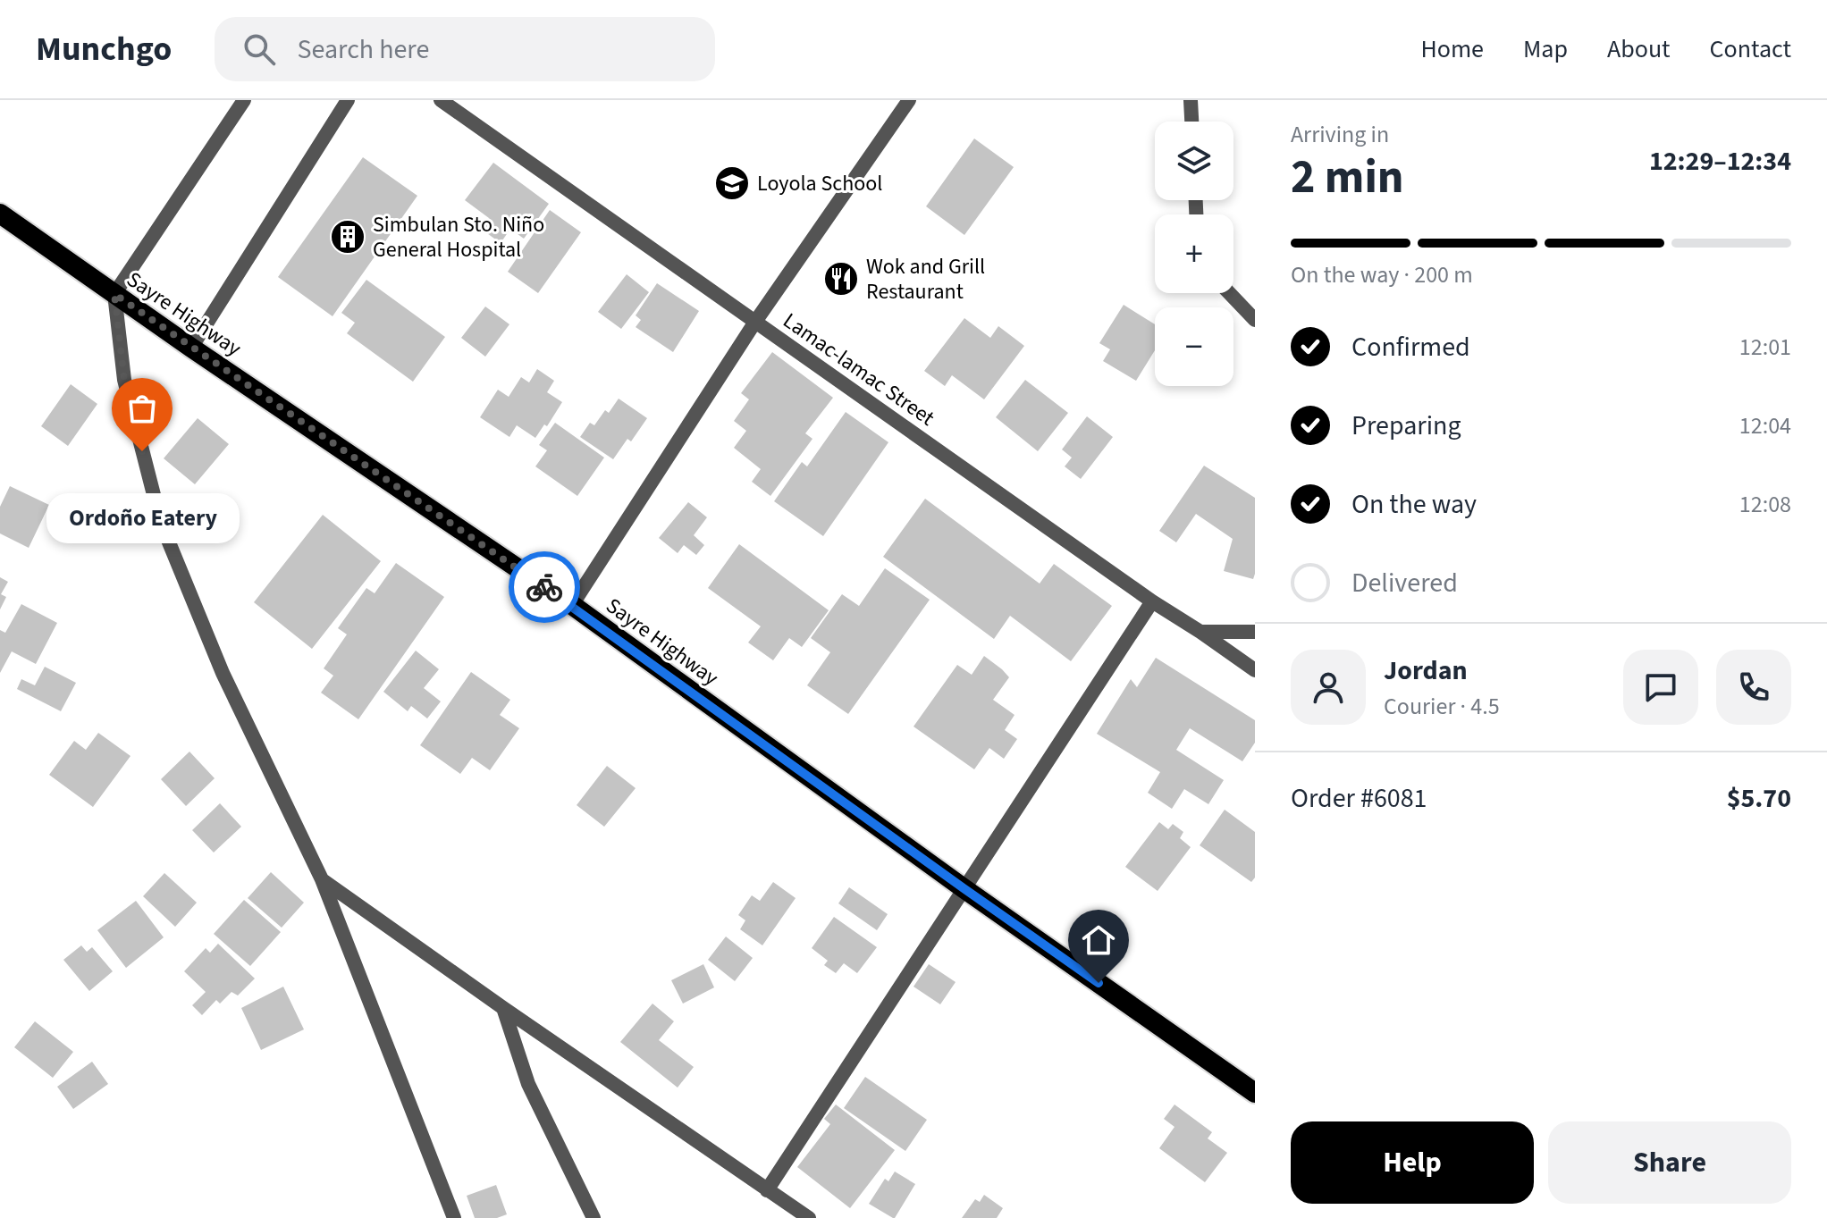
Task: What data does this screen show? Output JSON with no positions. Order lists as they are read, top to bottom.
{
  "streets": {
    "highway": ["Sayre Highway"],
    "street": ["Lamac-lamac Street"]
  },
  "places": {
    "school or university": ["Loyola School"],
    "building": ["Simbulan Sto. Niño General Hospital"],
    "restaurant": ["Wok and Grill Restaurant"],
    "other": ["Ordoño Eatery"]
  },
  "page": {
    "header": "Munchgo",
    "search": "Search here",
    "nav": [
      "Home",
      "Map",
      "About",
      "Contact"
    ],
    "heading": ["2 min", "Arriving in", "12:29–12:34"],
    "panel": [
      "Jordan",
      "Courier · 4.5",
      "Order #6081",
      "$5.70"
    ],
    "map_buttons": ["+", "−"],
    "bar": "On the way · 200 m",
    "list": [
      ["Confirmed", "12:01"],
      ["Preparing", "12:04"],
      ["On the way", "12:08"],
      "Delivered"
    ],
    "bubble": "Ordoño Eatery",
    "buttons": ["Help", "Share"]
  }
}
